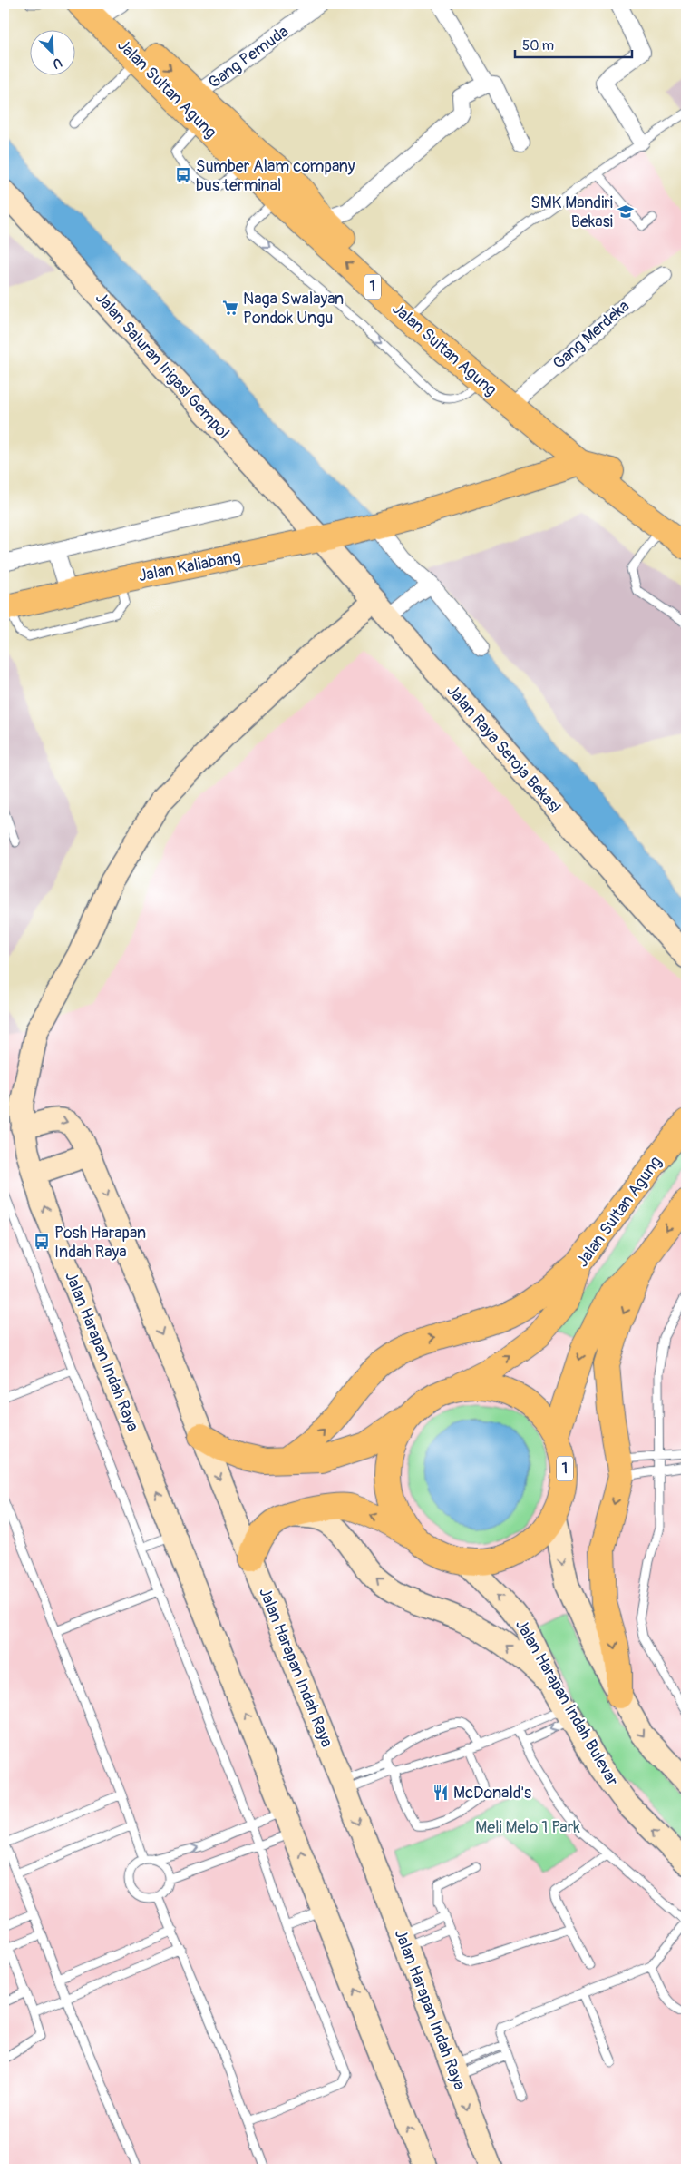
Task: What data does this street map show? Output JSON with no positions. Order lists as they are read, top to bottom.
{
  "streets": {
    "main road": ["Jalan Sultan Agung", "1", "Jalan Kaliabang"],
    "street": [
      "Gang Pemuda",
      "Gang Merdeka",
      "Jalan Saluran Irigasi Gempol",
      "Jalan Raya Seroja Bekasi",
      "Jalan Harapan Indah Raya",
      "Jalan Harapan Indah Bulevar"
    ]
  },
  "crossings": [
    ["Gang Pemuda", "Jalan Sultan Agung"],
    ["Jalan Sultan Agung", "1"],
    ["Jalan Sultan Agung", "Gang Merdeka"],
    ["Jalan Sultan Agung", "Jalan Kaliabang"],
    ["1", "Jalan Harapan Indah Bulevar"],
    ["Jalan Saluran Irigasi Gempol", "Jalan Kaliabang"],
    ["Jalan Saluran Irigasi Gempol", "Jalan Raya Seroja Bekasi"],
    ["Jalan Kaliabang", "Jalan Raya Seroja Bekasi"],
    ["Jalan Raya Seroja Bekasi", "Jalan Harapan Indah Raya"]
  ],
  "parks": ["Meli Melo 1 Park"],
  "places": {
    "bus stop": ["Sumber Alam company bus terminal", "Posh Harapan Indah Raya"],
    "school or university": ["SMK Mandiri Bekasi"],
    "supermarket": ["Naga Swalayan Pondok Ungu"],
    "restaurant": ["McDonald's"]
  },
  "scale_bar": "50 m",
  "north": "bottom right"
}
